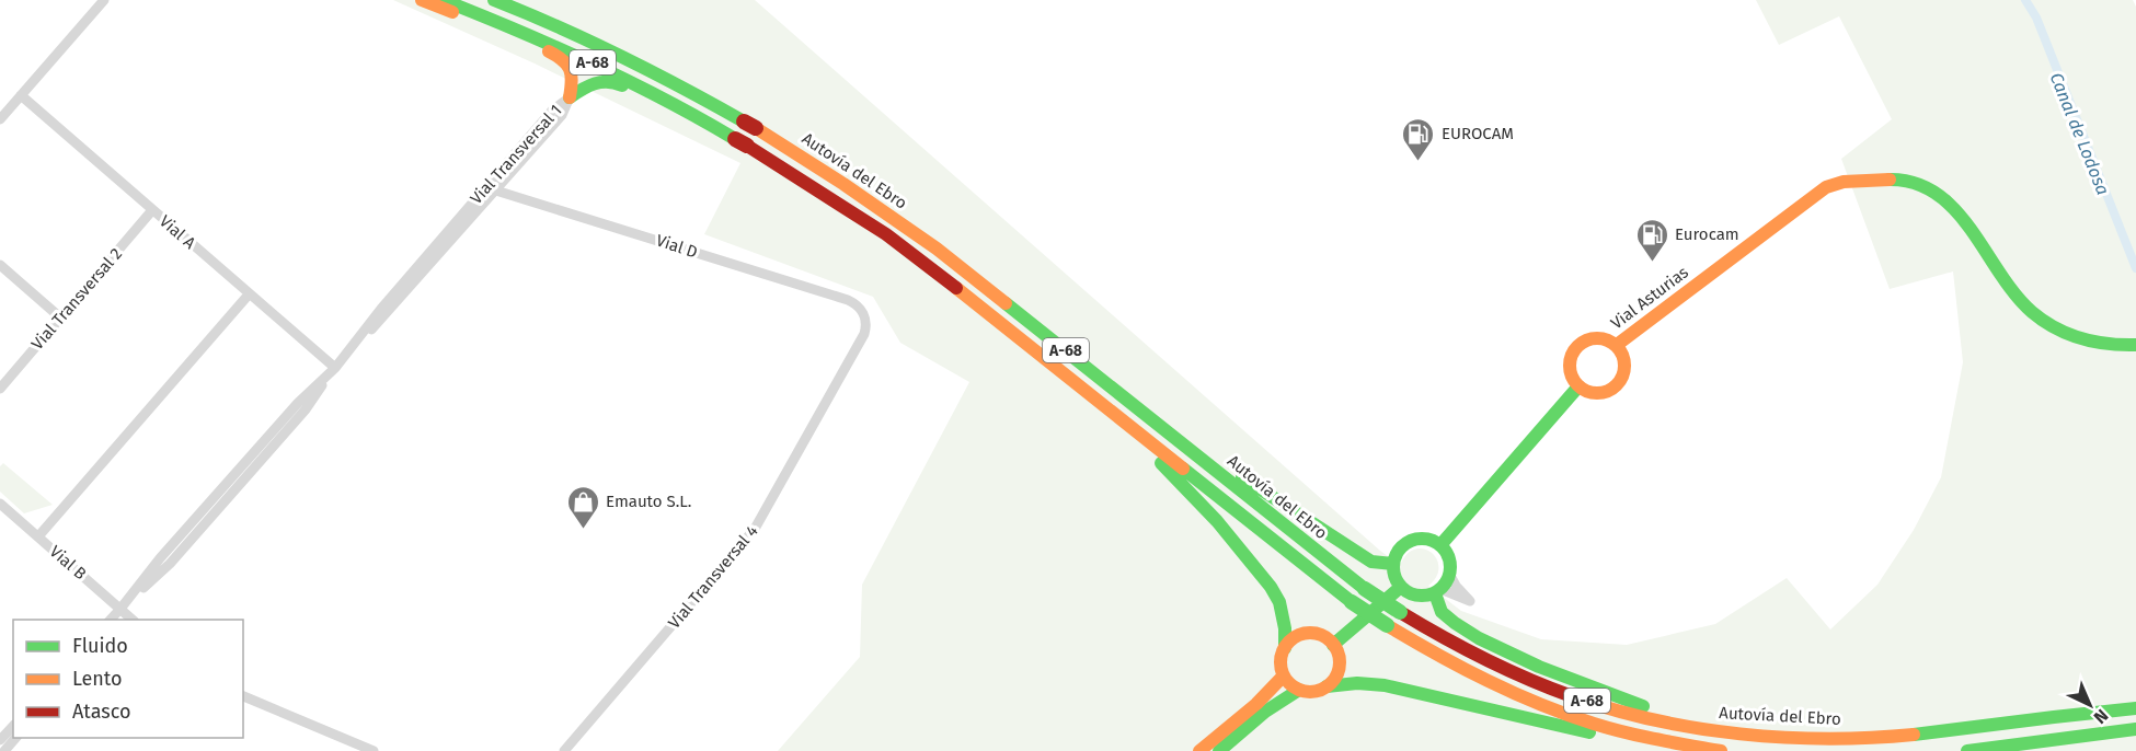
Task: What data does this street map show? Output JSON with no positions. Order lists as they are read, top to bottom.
{
  "streets": {
    "main road": ["A-68", "Autovía del Ebro", "Vial Asturias"],
    "street": [
      "Vial Transversal 1",
      "Vial A",
      "Vial D",
      "Vial Transversal 2",
      "Vial B",
      "Vial Transversal 4"
    ]
  },
  "crossings": [
    ["Vial Transversal 1", "Vial A"],
    ["Vial Transversal 1", "Vial D"],
    ["Vial Transversal 1", "Vial B"],
    ["Vial A", "Vial Transversal 2"],
    ["Vial D", "Vial Transversal 4"]
  ],
  "water": ["Canal de Lodosa"],
  "places": {
    "fuel station": ["EUROCAM", "Eurocam"],
    "shop": ["Emauto S.L."]
  },
  "legend": ["Fluido", "Lento", "Atasco"],
  "north": "bottom right"
}
